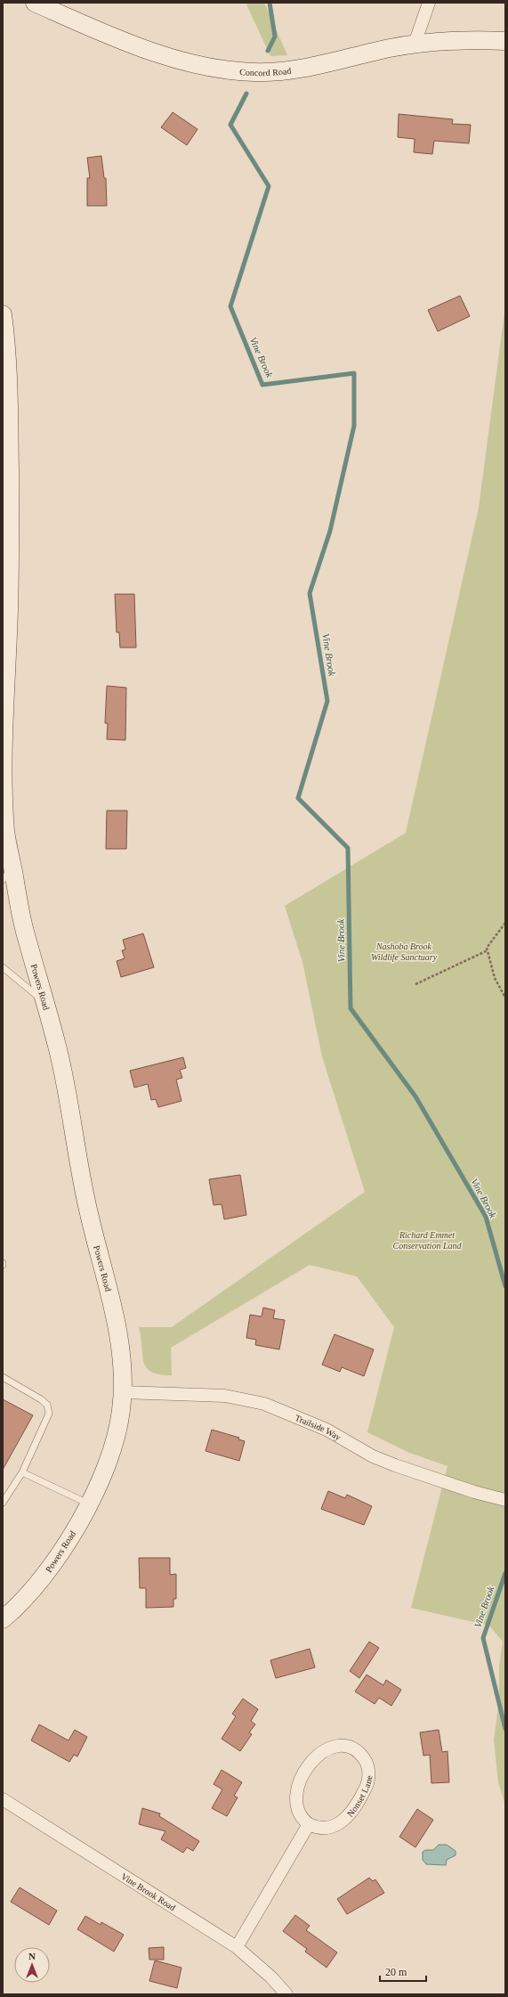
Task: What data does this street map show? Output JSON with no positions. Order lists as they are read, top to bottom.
{
  "streets": {
    "main road": ["Concord Road", "Powers Road"],
    "street": ["Trailside Way", "Nonset Lane", "Vine Brook Road"]
  },
  "crossings": [
    ["Powers Road", "Trailside Way"]
  ],
  "water": ["Vine Brook"],
  "parks": ["Nashoba Brook Wildlife Sanctuary", "Richard Emmet Conservation Land"],
  "scale_bar": "20 m",
  "north": "top"
}
